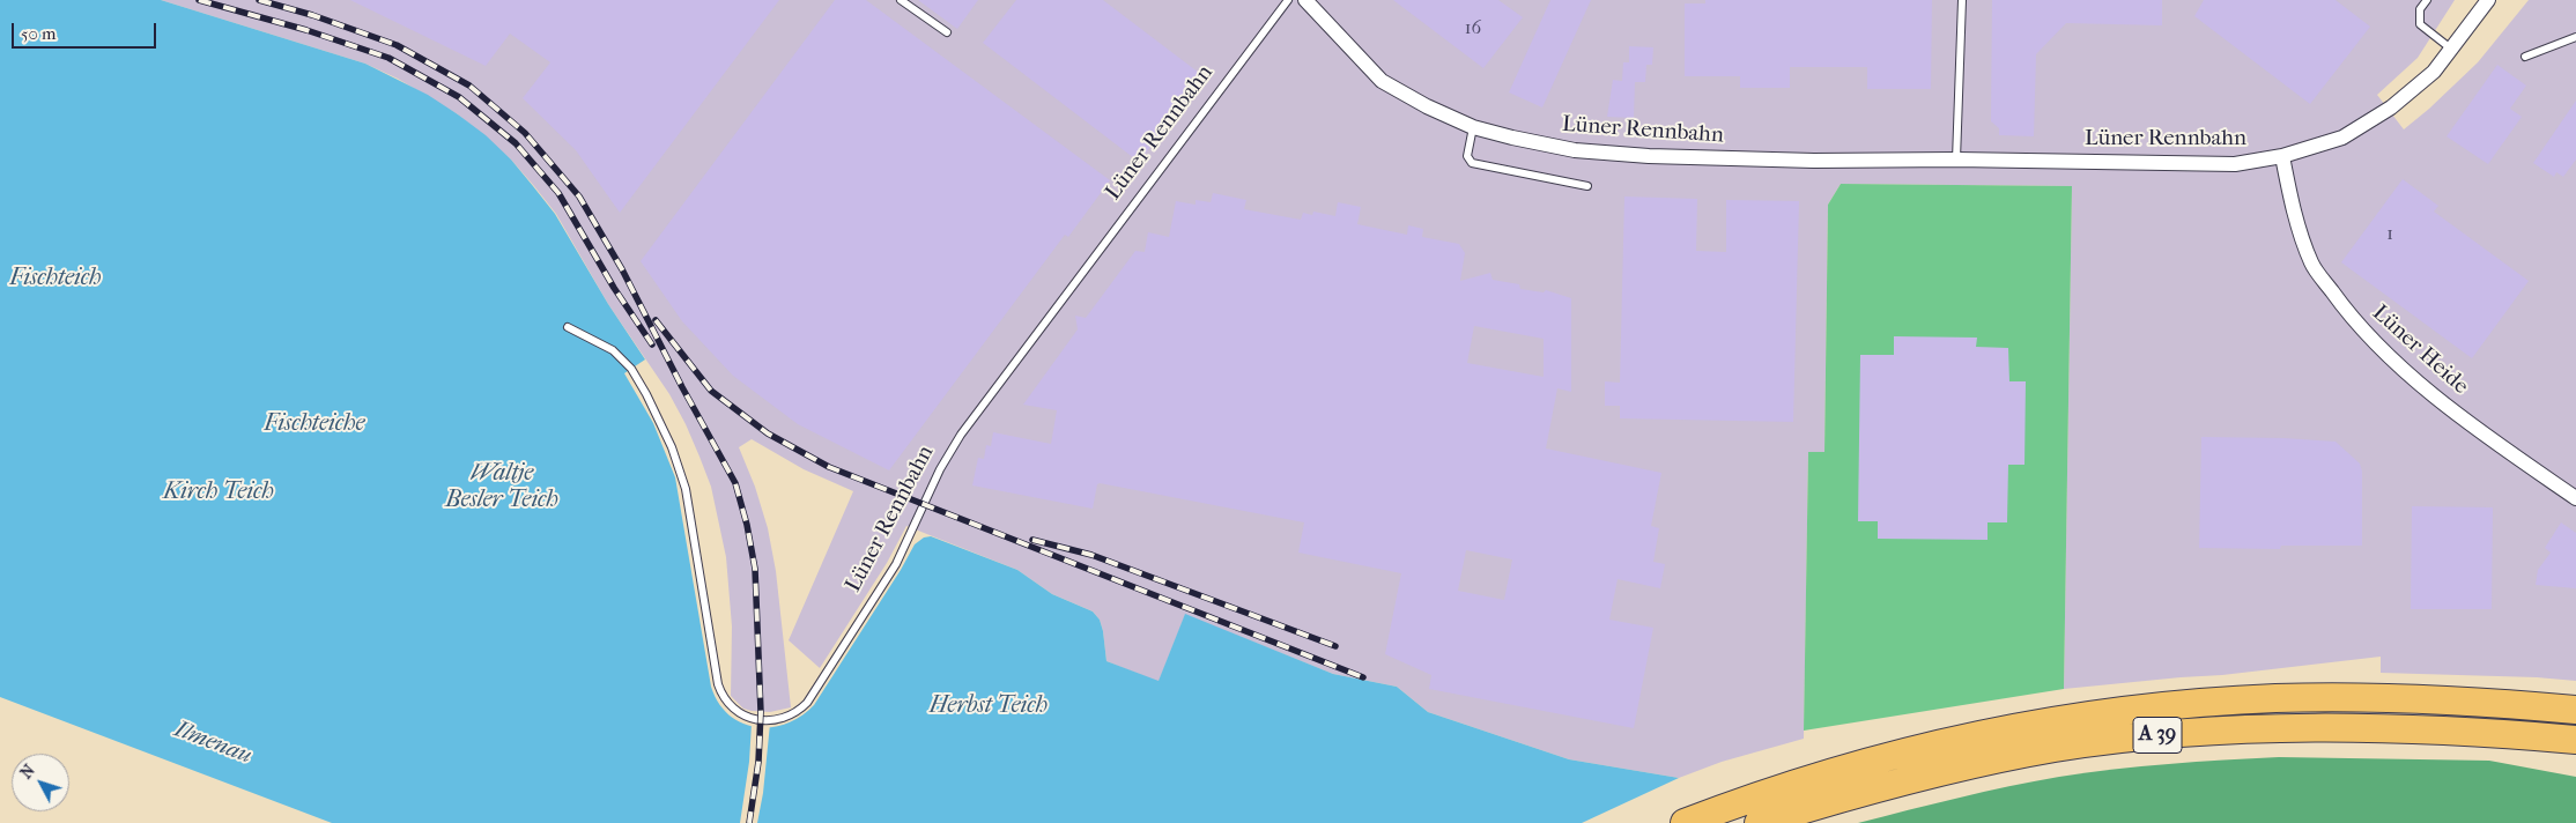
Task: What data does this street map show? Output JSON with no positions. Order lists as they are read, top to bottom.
{
  "streets": {
    "highway": ["A 39"],
    "street": ["Lüner Rennbahn", "Lüner Heide"]
  },
  "crossings": [
    ["Lüner Rennbahn", "Lüner Heide"]
  ],
  "water": [
    "Fischteich",
    "Fischteiche",
    "Waltje Besler Teich",
    "Kirch Teich",
    "Herbst Teich",
    "Ilmenau"
  ],
  "house_numbers": ["16", "1"],
  "scale_bar": "50 m",
  "north": "top left"
}
